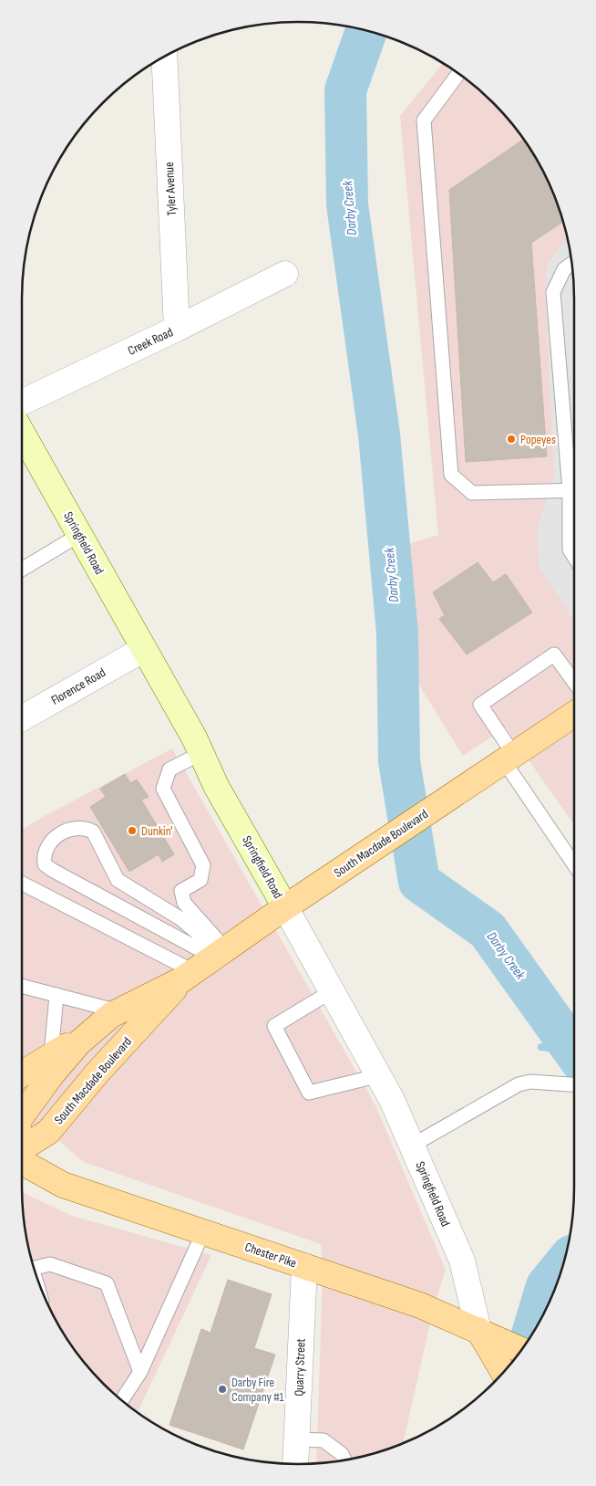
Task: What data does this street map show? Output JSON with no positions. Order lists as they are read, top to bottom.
{
  "streets": {
    "main road": ["Springfield Road", "South Macdade Boulevard", "Chester Pike"],
    "street": [
      "Tyler Avenue",
      "Creek Road",
      "Florence Road",
      "Quarry Street"
    ]
  },
  "crossings": [
    ["Tyler Avenue", "Creek Road"],
    ["Springfield Road", "Florence Road"],
    ["Springfield Road", "South Macdade Boulevard"],
    ["Springfield Road", "Chester Pike"],
    ["Chester Pike", "Quarry Street"]
  ],
  "water": ["Darby Creek"],
  "places": ["Popeyes", "Dunkin'", "Darby Fire Company #1"]
}
